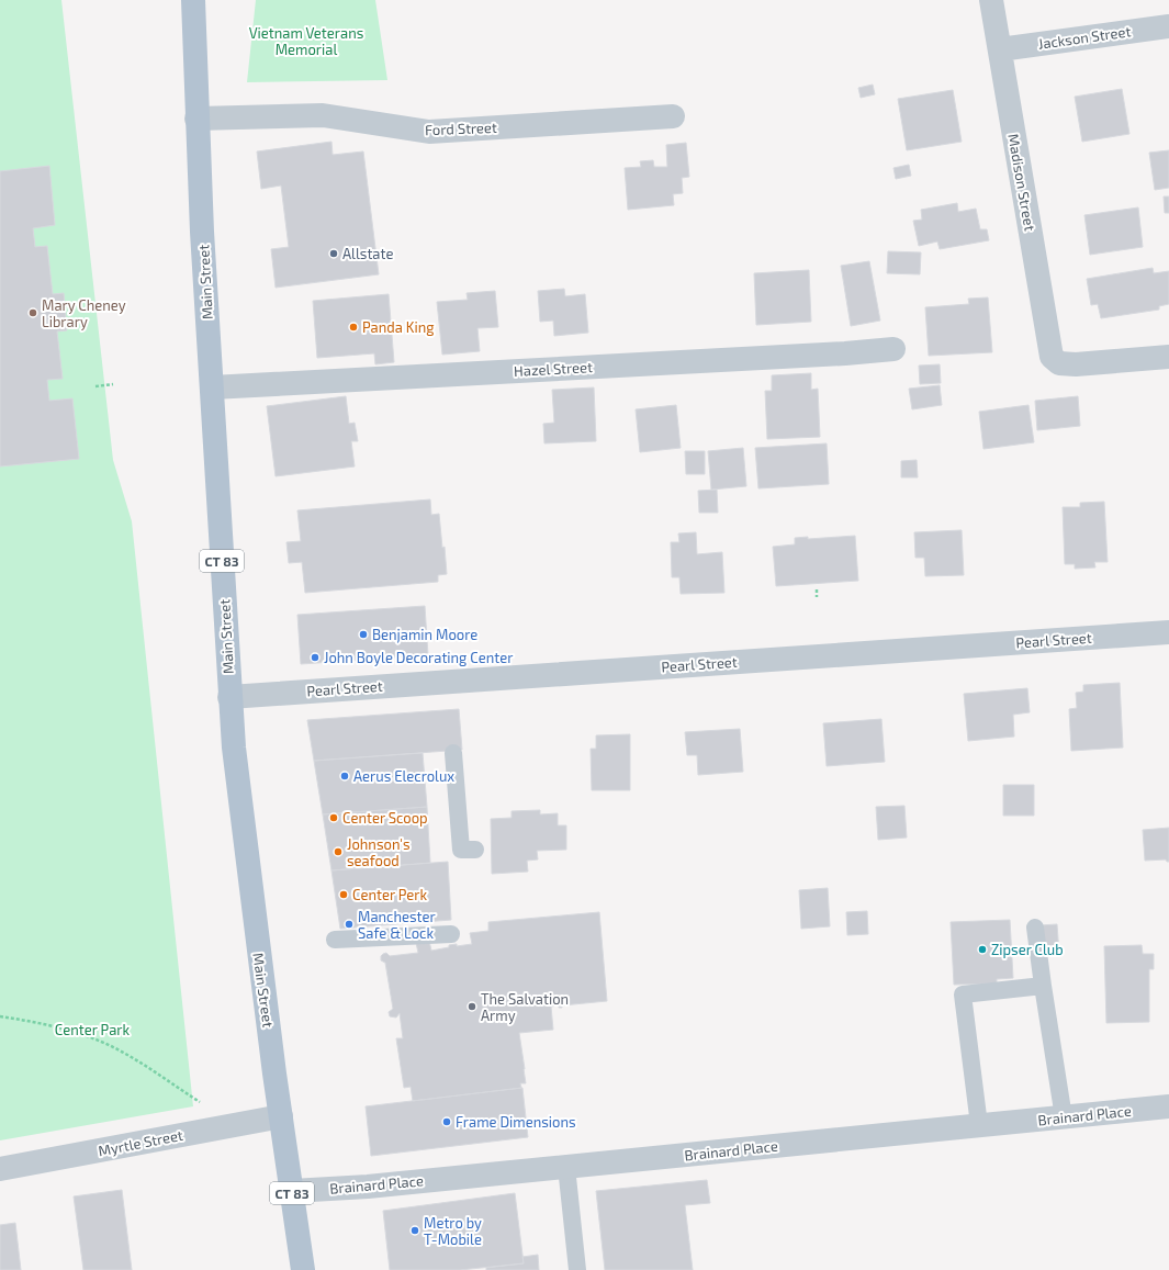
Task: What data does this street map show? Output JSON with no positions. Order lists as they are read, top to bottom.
{
  "streets": {
    "main road": ["Main Street", "CT 83"],
    "street": [
      "Jackson Street",
      "Ford Street",
      "Madison Street",
      "Hazel Street",
      "Pearl Street",
      "Brainard Place",
      "Myrtle Street"
    ]
  },
  "crossings": [
    ["Jackson Street", "Madison Street"],
    ["Ford Street", "Main Street"],
    ["Main Street", "Hazel Street"],
    ["Main Street", "Pearl Street"],
    ["Main Street", "Brainard Place"],
    ["Main Street", "Myrtle Street"]
  ],
  "parks": ["Vietnam Veterans Memorial", "Center Park"],
  "places": [
    "Allstate",
    "Mary Cheney Library",
    "Panda King",
    "Benjamin Moore",
    "John Boyle Decorating Center",
    "Aerus Elecrolux",
    "Center Scoop",
    "Johnson's seafood",
    "Center Perk",
    "Manchester Safe & Lock",
    "Zipser Club",
    "The Salvation Army",
    "Frame Dimensions",
    "Metro by T-Mobile"
  ]
}
